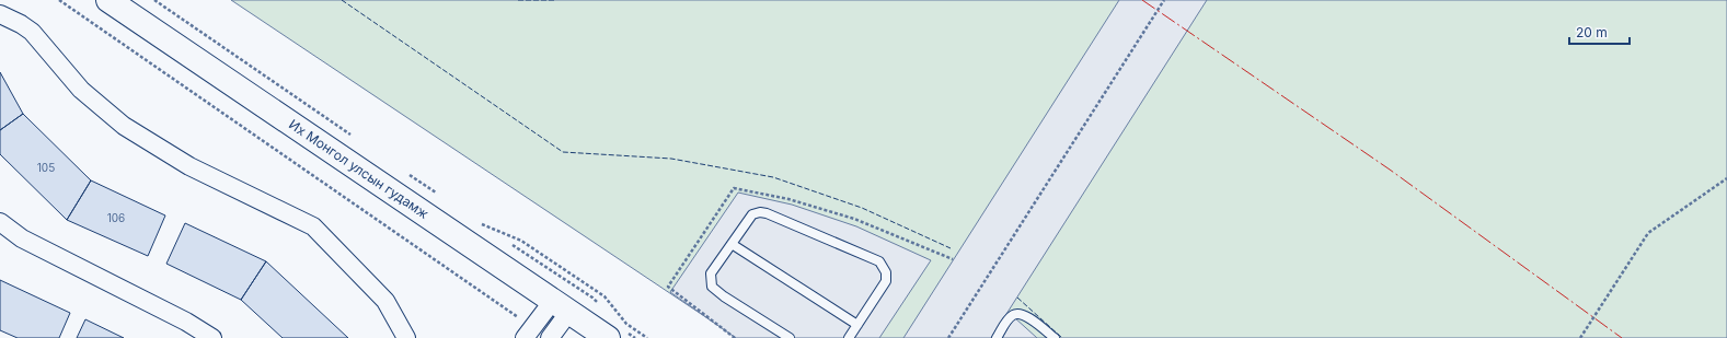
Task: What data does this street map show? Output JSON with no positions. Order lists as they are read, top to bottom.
{
  "streets": {
    "main road": ["Их Монгол улсын гудамж"]
  },
  "house_numbers": ["105", "106"],
  "scale_bar": "20 m"
}
